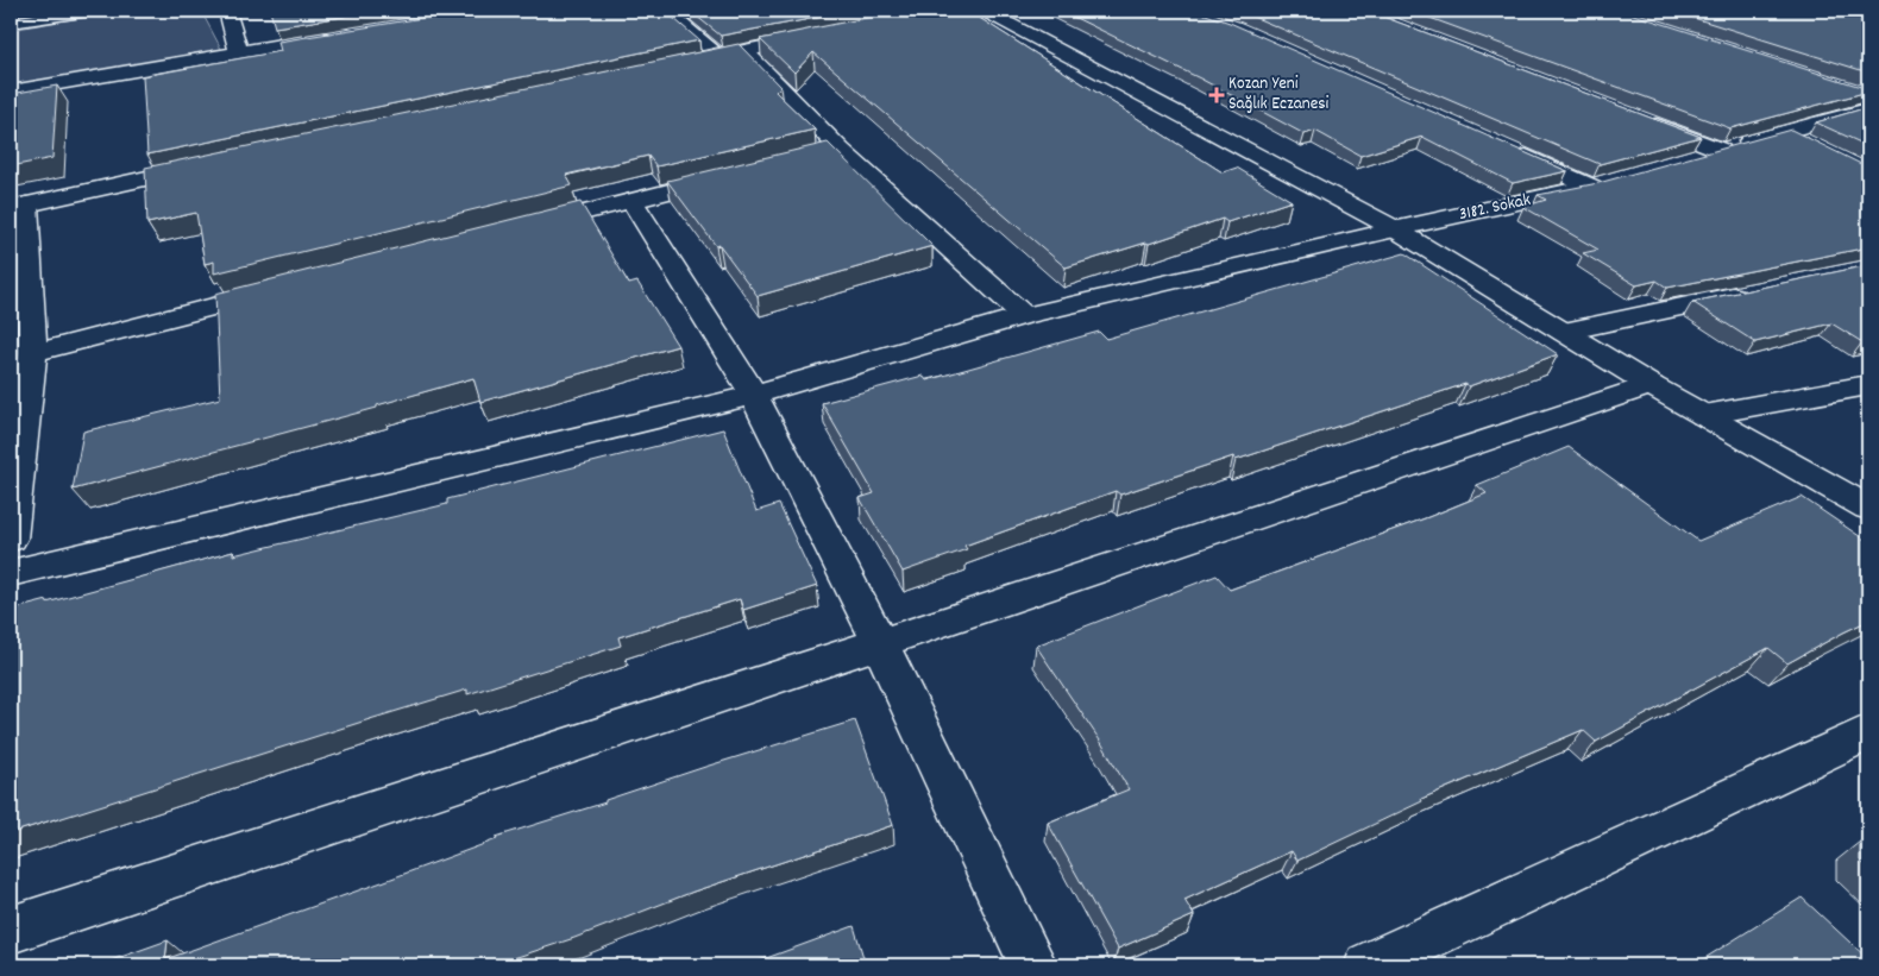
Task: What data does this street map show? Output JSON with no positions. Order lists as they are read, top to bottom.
{
  "streets": {
    "street": ["3182. Sokak"]
  },
  "places": {
    "health": ["Kozan Yeni Sağlık Eczanesi"]
  }
}
